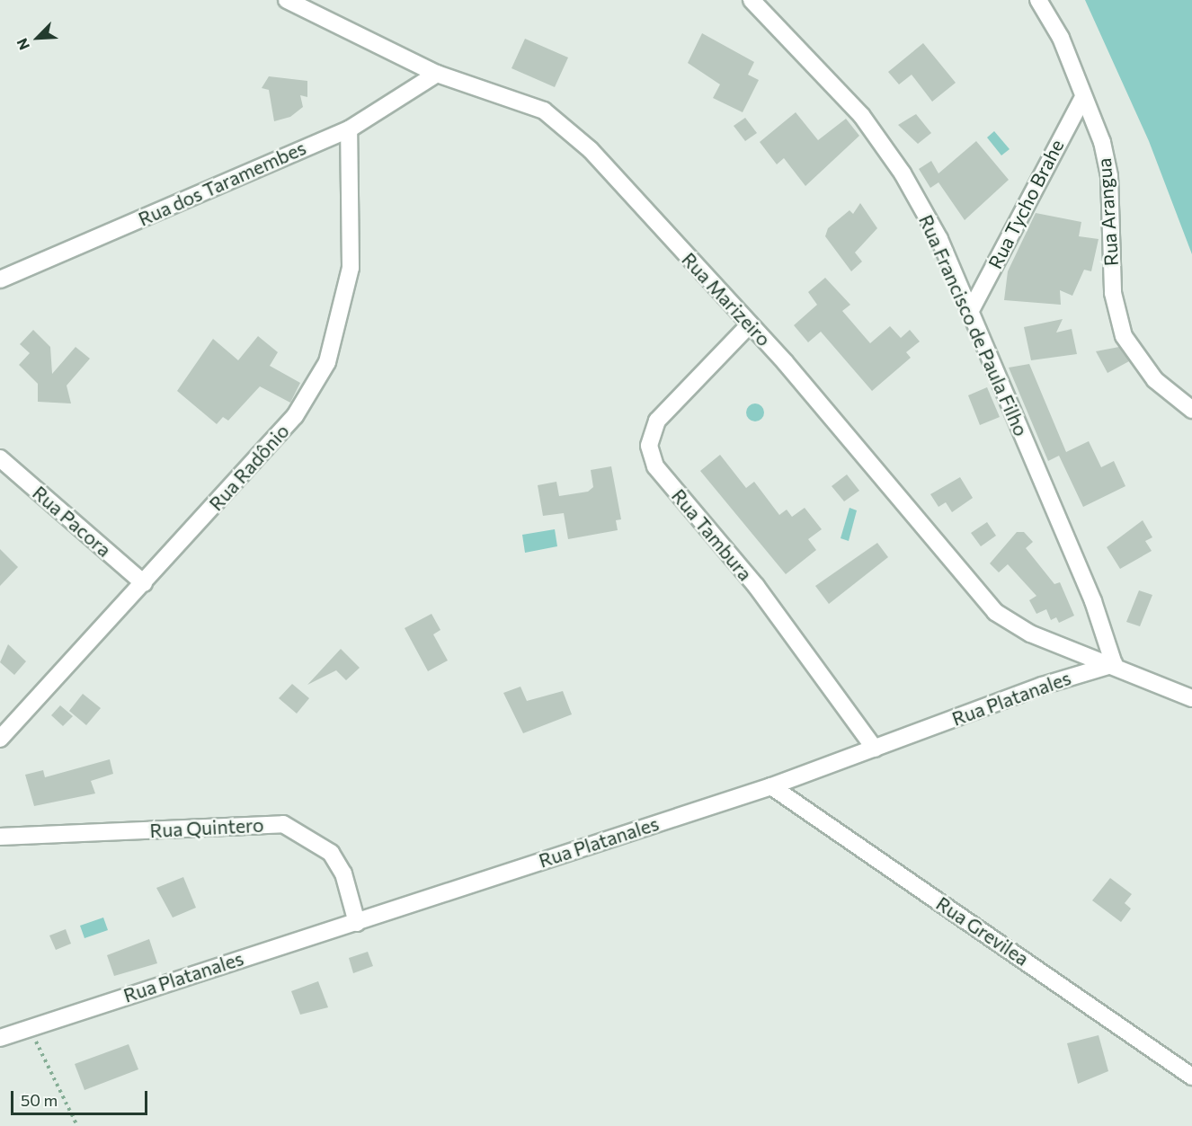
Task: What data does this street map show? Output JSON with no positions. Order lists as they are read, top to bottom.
{
  "streets": {
    "street": [
      "Rua dos Taramembes",
      "Rua Tycho Brahe",
      "Rua Arangua",
      "Rua Marizeiro",
      "Rua Francisco de Paula Filho",
      "Rua Radônio",
      "Rua Pacora",
      "Rua Tambura",
      "Rua Platanales",
      "Rua Quintero",
      "Rua Grevilea"
    ]
  },
  "crossings": [
    ["Rua dos Taramembes", "Rua Marizeiro"],
    ["Rua dos Taramembes", "Rua Radônio"],
    ["Rua Tycho Brahe", "Rua Arangua"],
    ["Rua Tycho Brahe", "Rua Francisco de Paula Filho"],
    ["Rua Marizeiro", "Rua Francisco de Paula Filho"],
    ["Rua Marizeiro", "Rua Tambura"],
    ["Rua Marizeiro", "Rua Platanales"],
    ["Rua Francisco de Paula Filho", "Rua Platanales"],
    ["Rua Radônio", "Rua Pacora"],
    ["Rua Tambura", "Rua Platanales"],
    ["Rua Platanales", "Rua Quintero"],
    ["Rua Platanales", "Rua Grevilea"]
  ],
  "scale_bar": "50 m",
  "north": "bottom left"
}
